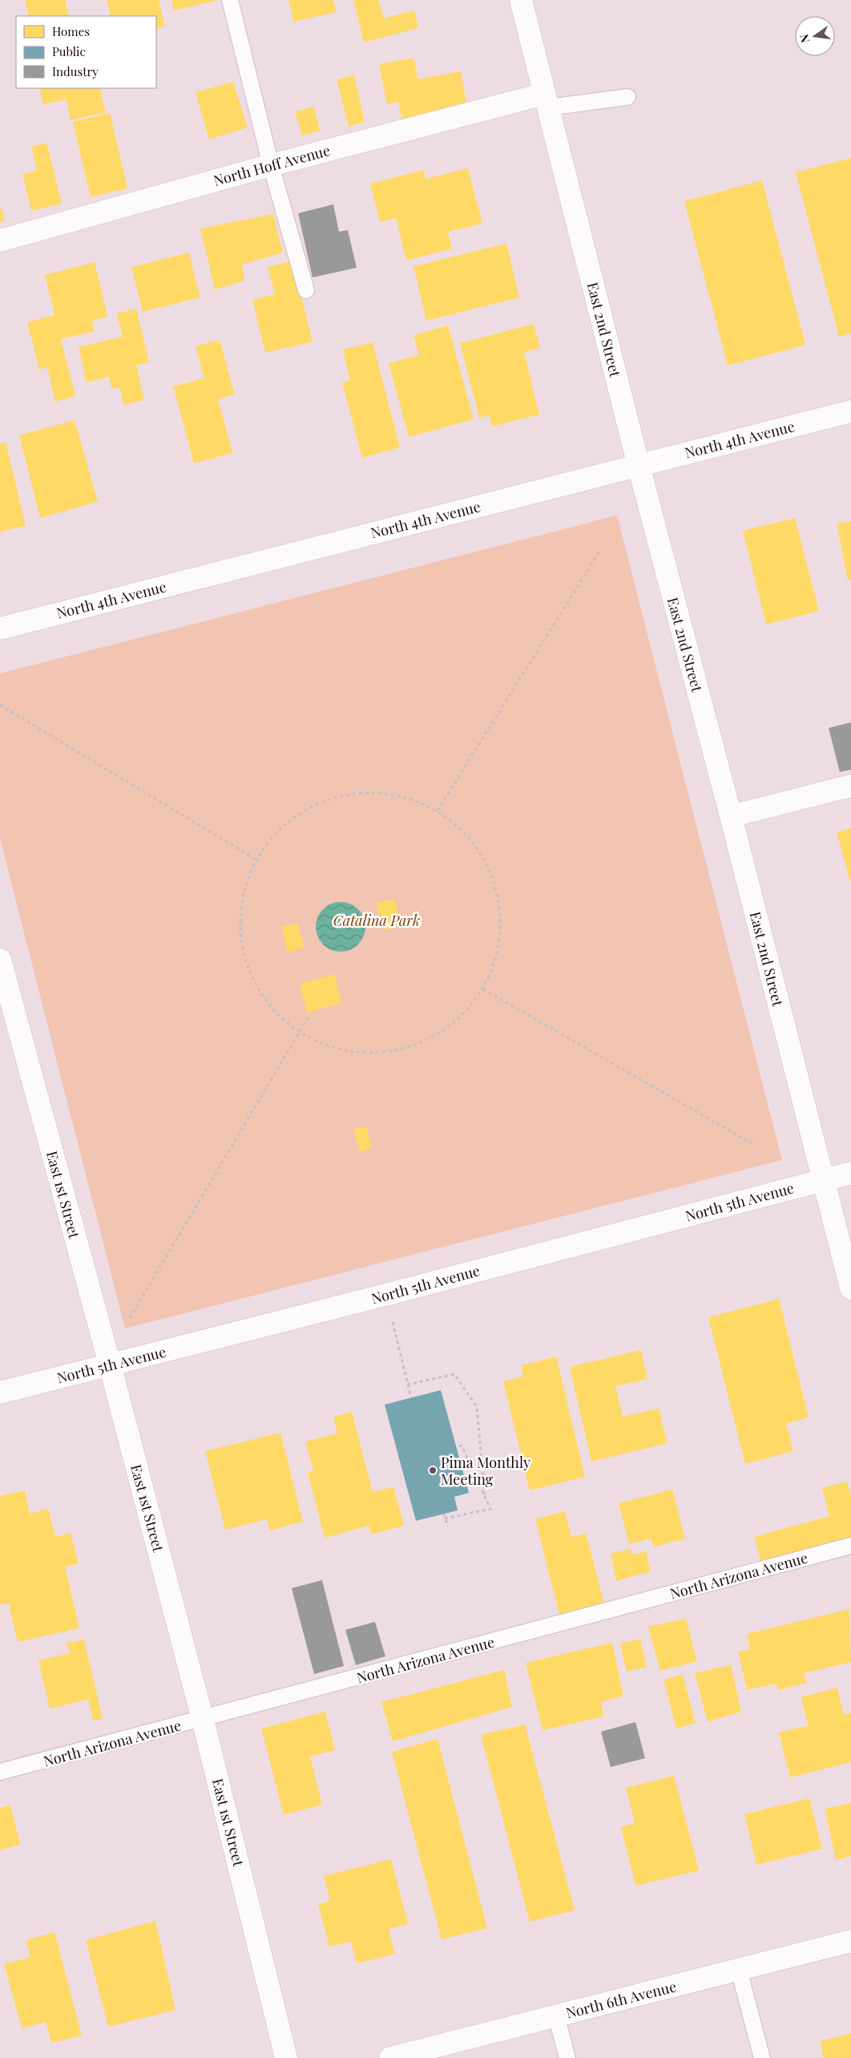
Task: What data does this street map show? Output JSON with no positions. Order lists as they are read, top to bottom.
{
  "streets": {
    "street": [
      "North Hoff Avenue",
      "East 2nd Street",
      "North 4th Avenue",
      "East 1st Street",
      "North 5th Avenue",
      "North 6th Avenue"
    ],
    "lane": ["North Arizona Avenue"]
  },
  "crossings": [
    ["North Hoff Avenue", "East 2nd Street"],
    ["East 2nd Street", "North 4th Avenue"],
    ["East 2nd Street", "North 5th Avenue"],
    ["East 1st Street", "North 5th Avenue"],
    ["East 1st Street", "North Arizona Avenue"]
  ],
  "parks": ["Catalina Park"],
  "places": ["Pima Monthly Meeting"],
  "legend": ["Homes", "Public", "Industry"],
  "north": "left"
}
